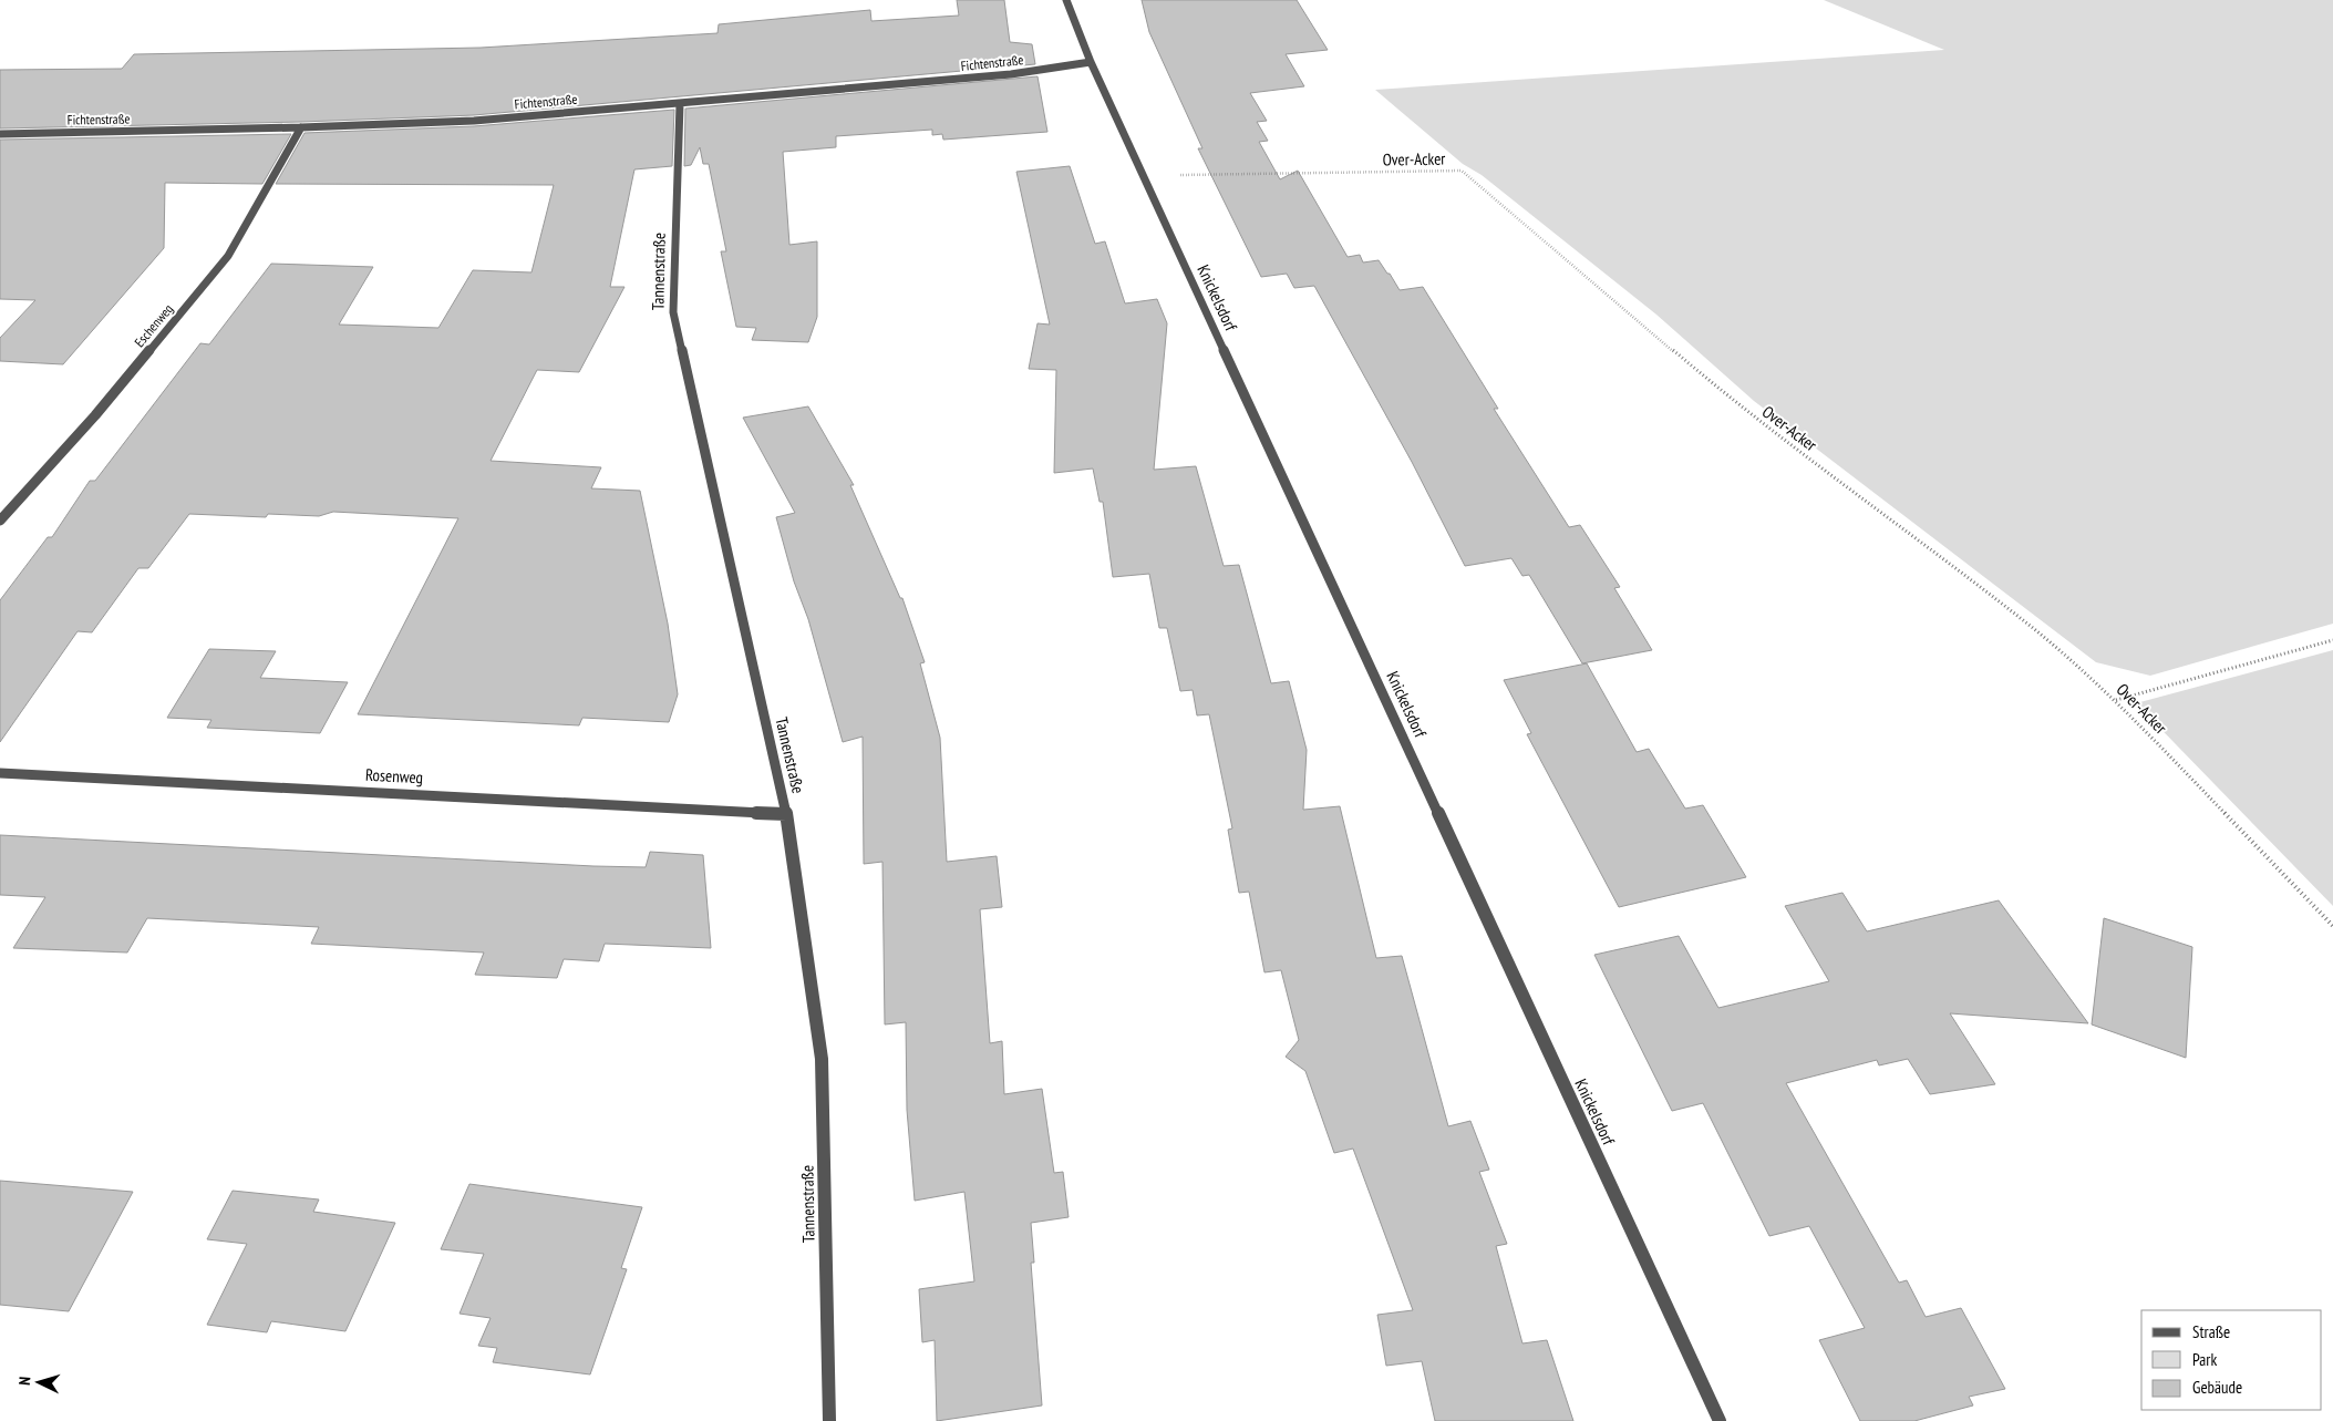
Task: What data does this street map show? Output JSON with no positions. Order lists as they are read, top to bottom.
{
  "streets": {
    "street": [
      "Fichtenstraße",
      "Tannenstraße",
      "Knickelsdorf",
      "Eschenweg",
      "Rosenweg"
    ],
    "path": ["Over-Acker"]
  },
  "crossings": [
    ["Fichtenstraße", "Tannenstraße"],
    ["Fichtenstraße", "Knickelsdorf"],
    ["Fichtenstraße", "Eschenweg"],
    ["Over-Acker", "Knickelsdorf"],
    ["Tannenstraße", "Rosenweg"]
  ],
  "legend": ["Straße", "Park", "Gebäude"],
  "north": "left"
}
